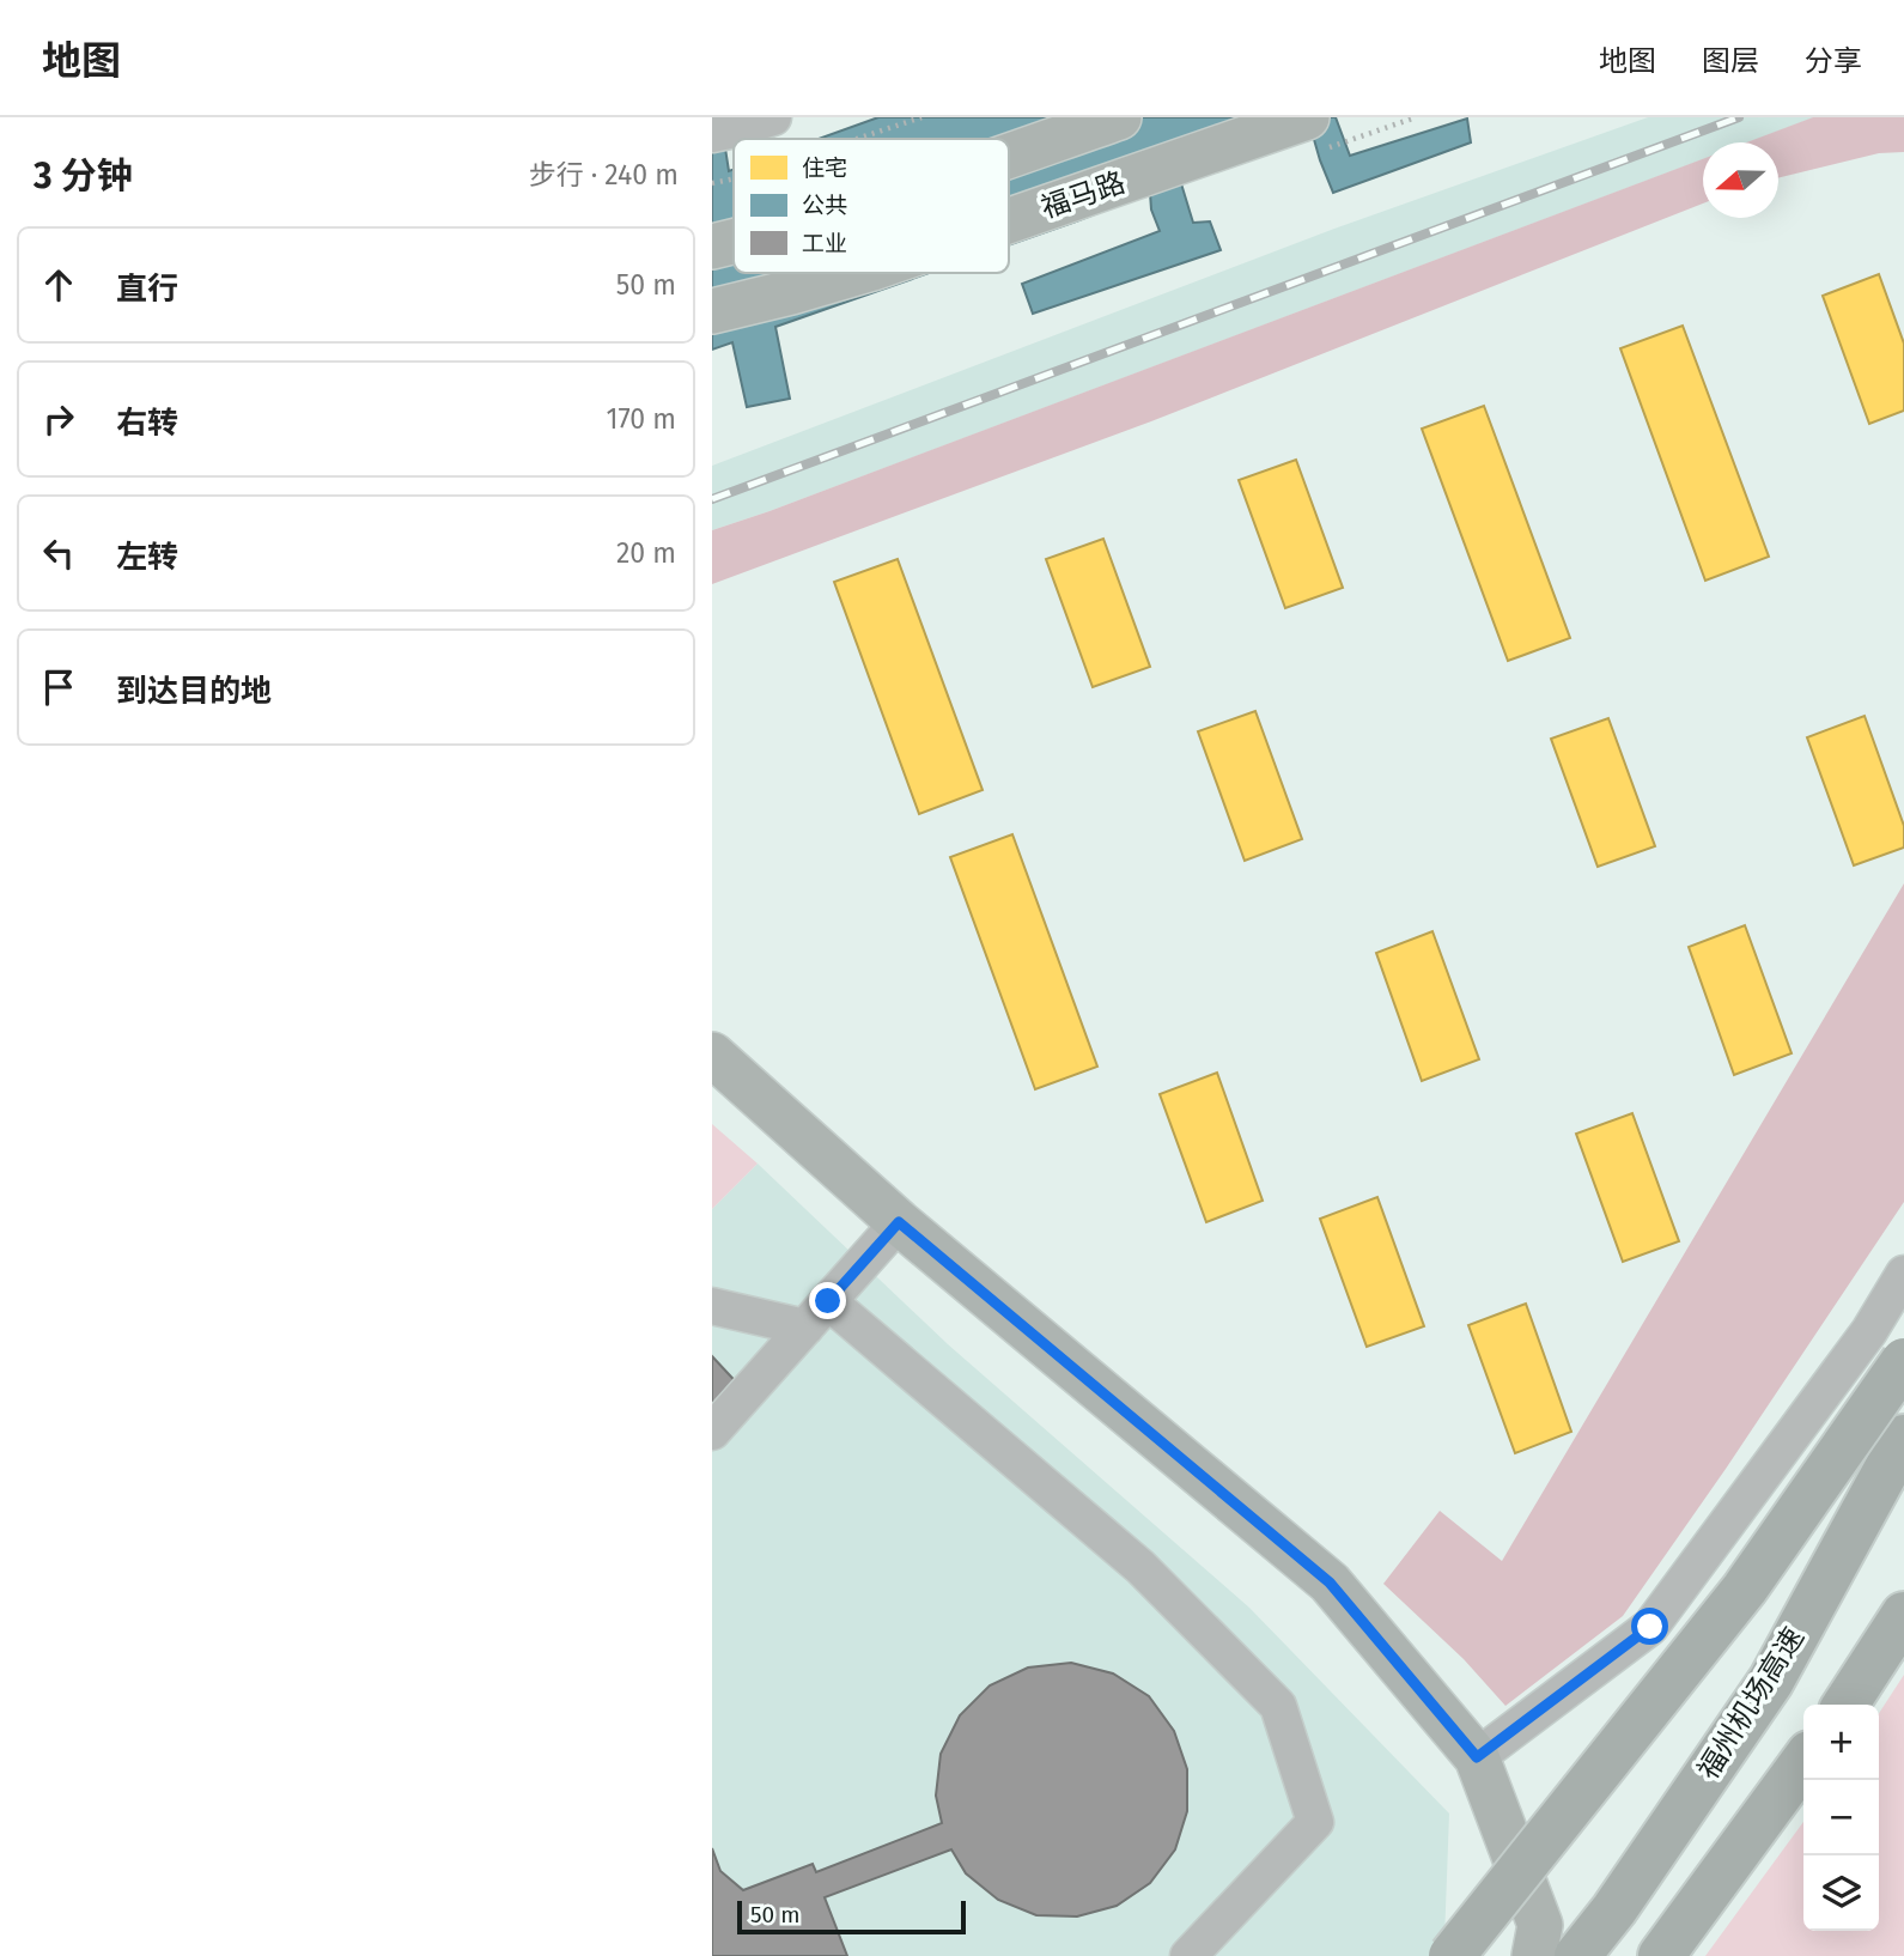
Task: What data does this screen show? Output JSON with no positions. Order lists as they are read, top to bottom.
{
  "streets": {
    "highway": ["福州机场高速"],
    "main road": ["福马路"]
  },
  "legend": ["住宅", "公共", "工业"],
  "scale_bar": "50 m",
  "north": "left",
  "page": {
    "header": "地图",
    "nav": ["地图", "图层", "分享"],
    "heading": ["3 分钟", "步行 · 240 m"],
    "list": [
      ["直行", "50 m"],
      ["右转", "170 m"],
      ["左转", "20 m"],
      "到达目的地"
    ],
    "map_buttons": ["+", "−"],
    "scale": "50 m"
  }
}
